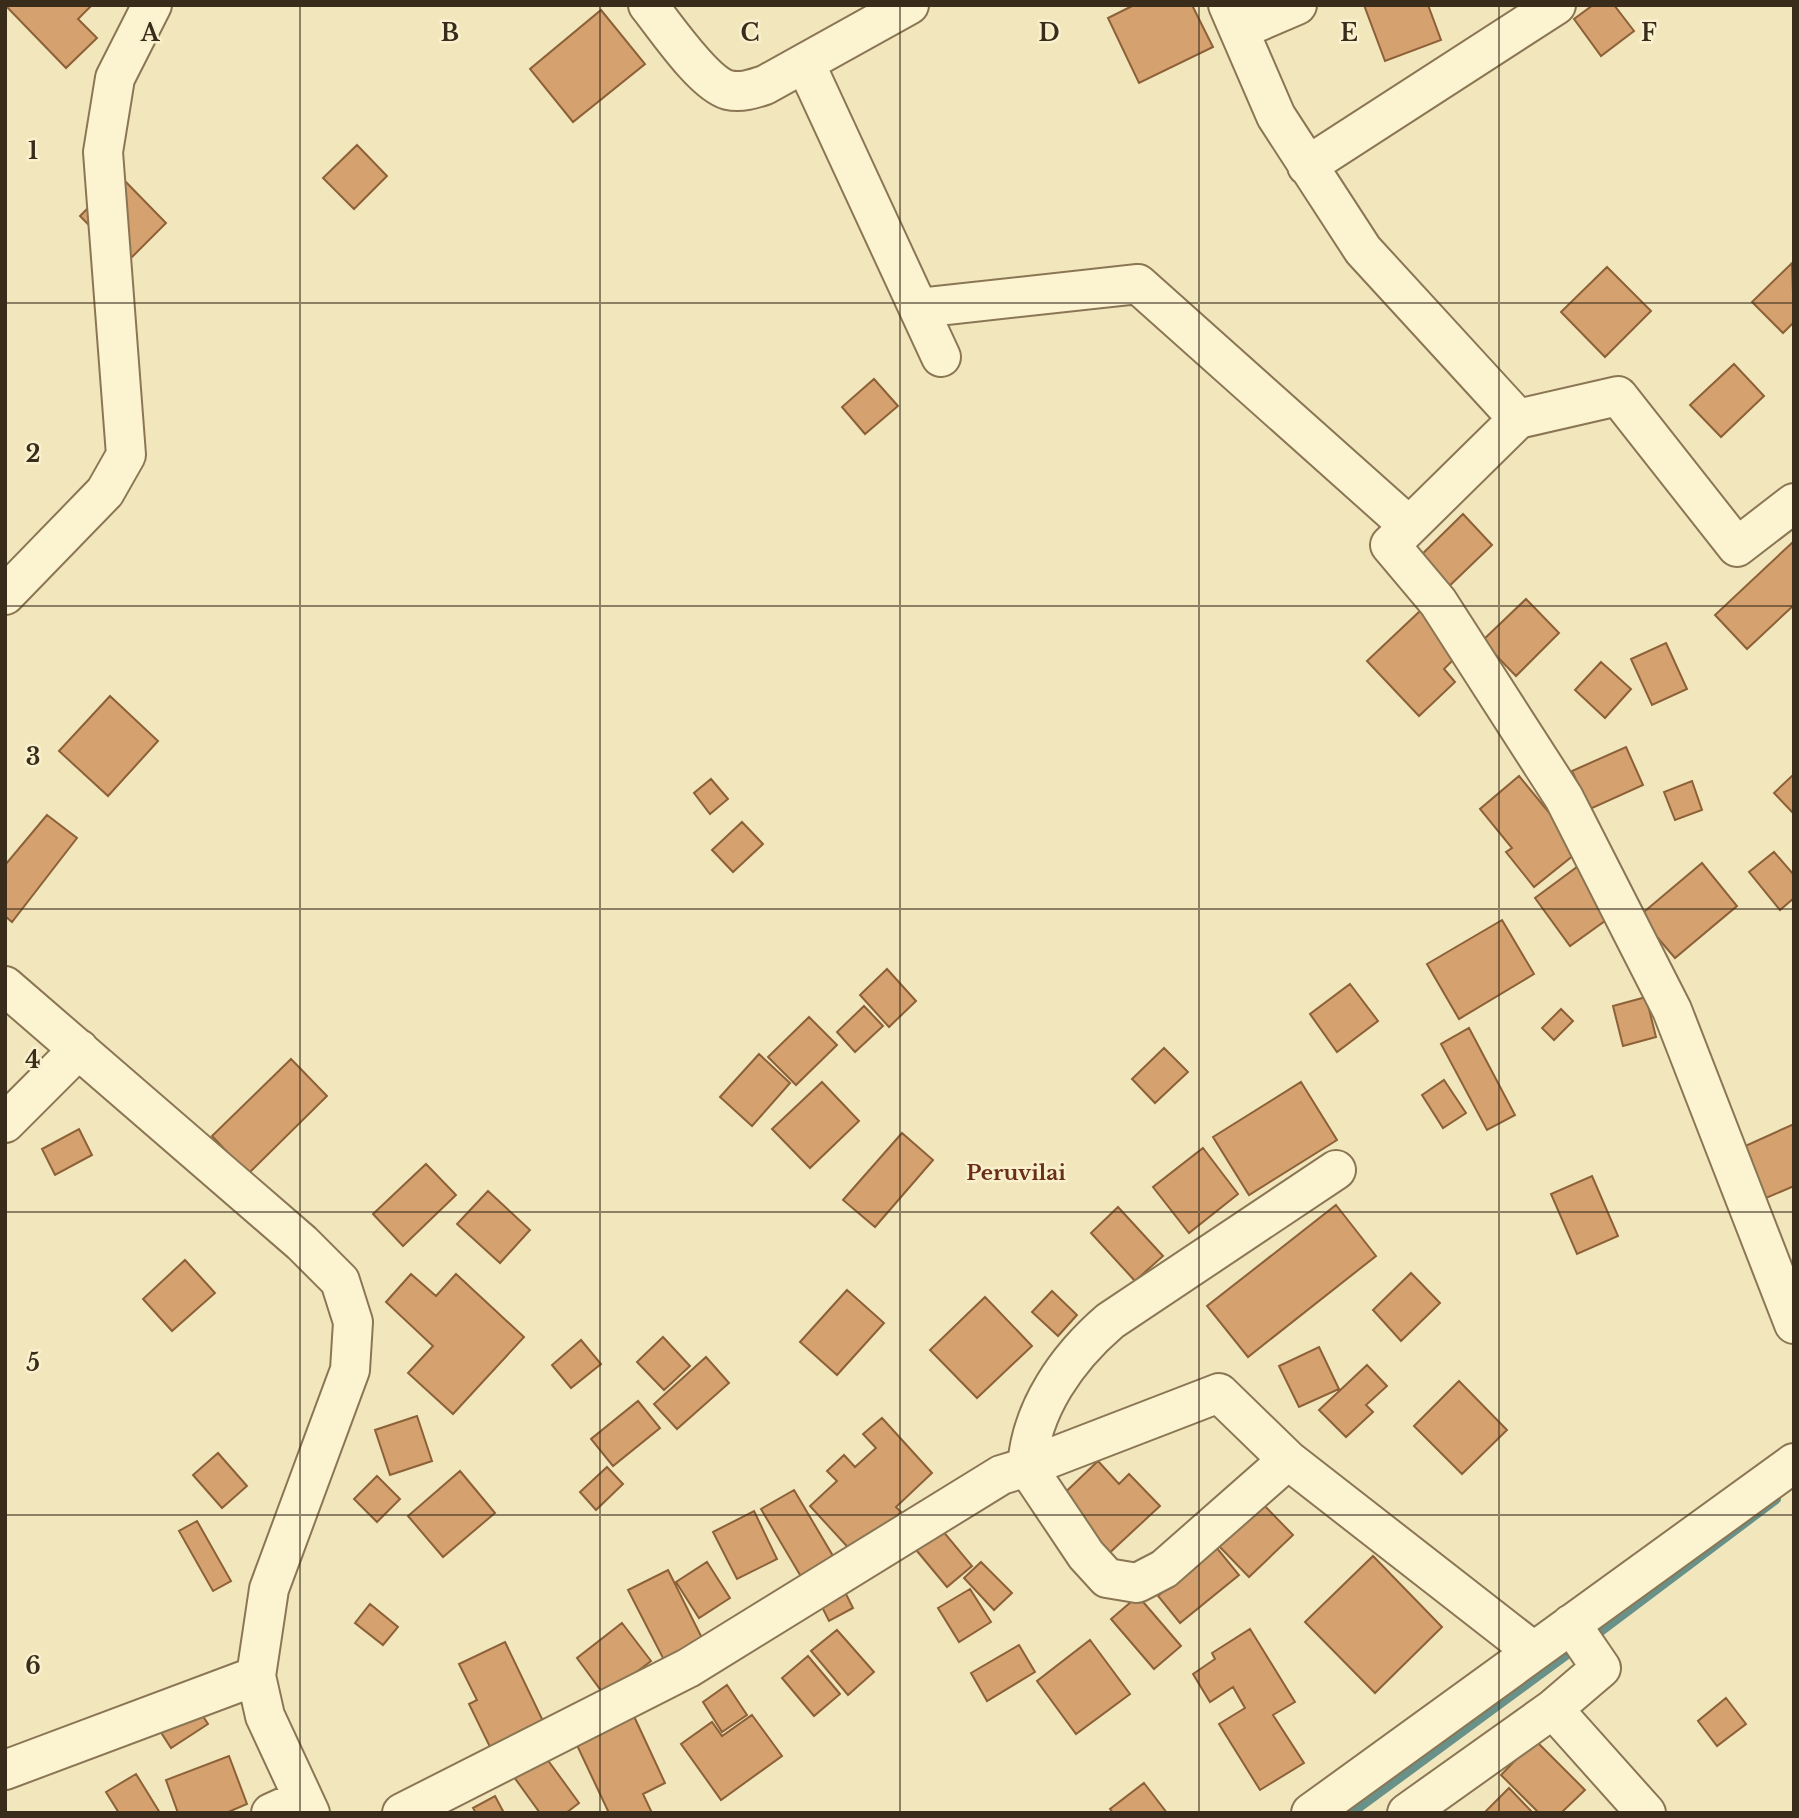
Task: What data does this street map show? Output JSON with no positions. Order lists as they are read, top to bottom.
{
  "districts": ["Peruvilai"],
  "grid": {
    "columns": [
      "A",
      "B",
      "C",
      "D",
      "E",
      "F"
    ],
    "rows": [
      "1",
      "2",
      "3",
      "4",
      "5",
      "6"
    ]
  }
}
